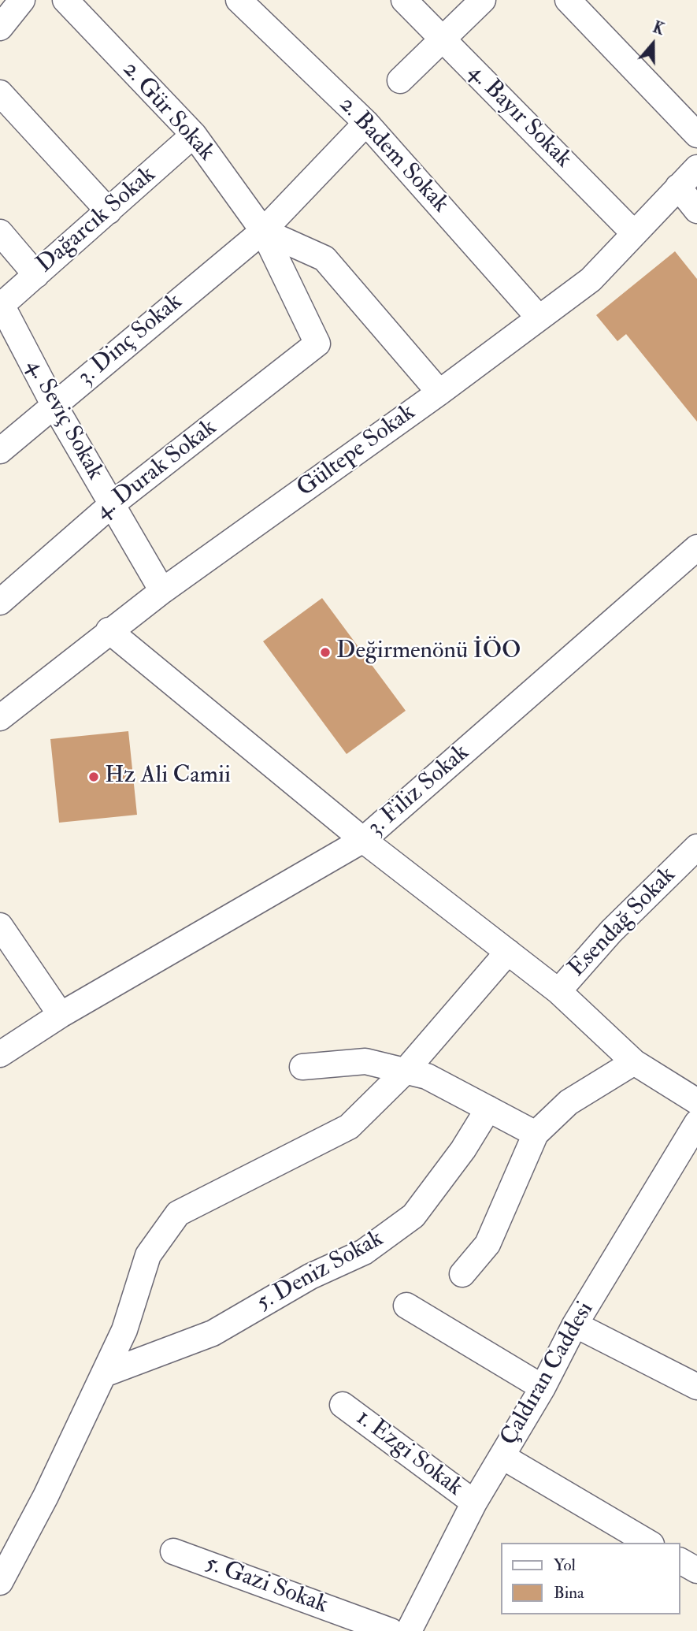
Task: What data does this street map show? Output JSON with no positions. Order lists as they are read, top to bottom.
{
  "streets": {
    "street": [
      "2. Gür Sokak",
      "4. Bayır Sokak",
      "2. Badem Sokak",
      "Dağarcık Sokak",
      "3. Dinç Sokak",
      "4. Seviç Sokak",
      "Gültepe Sokak",
      "4. Durak Sokak",
      "3. Filiz Sokak",
      "Esendağ Sokak",
      "5. Deniz Sokak",
      "Çaldıran Caddesi",
      "1. Ezgi Sokak",
      "5. Gazi Sokak"
    ]
  },
  "crossings": [
    ["2. Gür Sokak", "Dağarcık Sokak"],
    ["2. Gür Sokak", "3. Dinç Sokak"],
    ["2. Gür Sokak", "Gültepe Sokak"],
    ["2. Gür Sokak", "4. Durak Sokak"],
    ["4. Bayır Sokak", "Gültepe Sokak"],
    ["2. Badem Sokak", "3. Dinç Sokak"],
    ["2. Badem Sokak", "Gültepe Sokak"],
    ["Dağarcık Sokak", "4. Seviç Sokak"],
    ["3. Dinç Sokak", "4. Seviç Sokak"],
    ["4. Seviç Sokak", "Gültepe Sokak"],
    ["4. Seviç Sokak", "4. Durak Sokak"],
    ["Gültepe Sokak", "3. Filiz Sokak"],
    ["Çaldıran Caddesi", "1. Ezgi Sokak"]
  ],
  "places": ["Değirmenönü İÖO", "Hz Ali Camii"],
  "legend": ["Yol", "Bina"],
  "north": "top"
}
